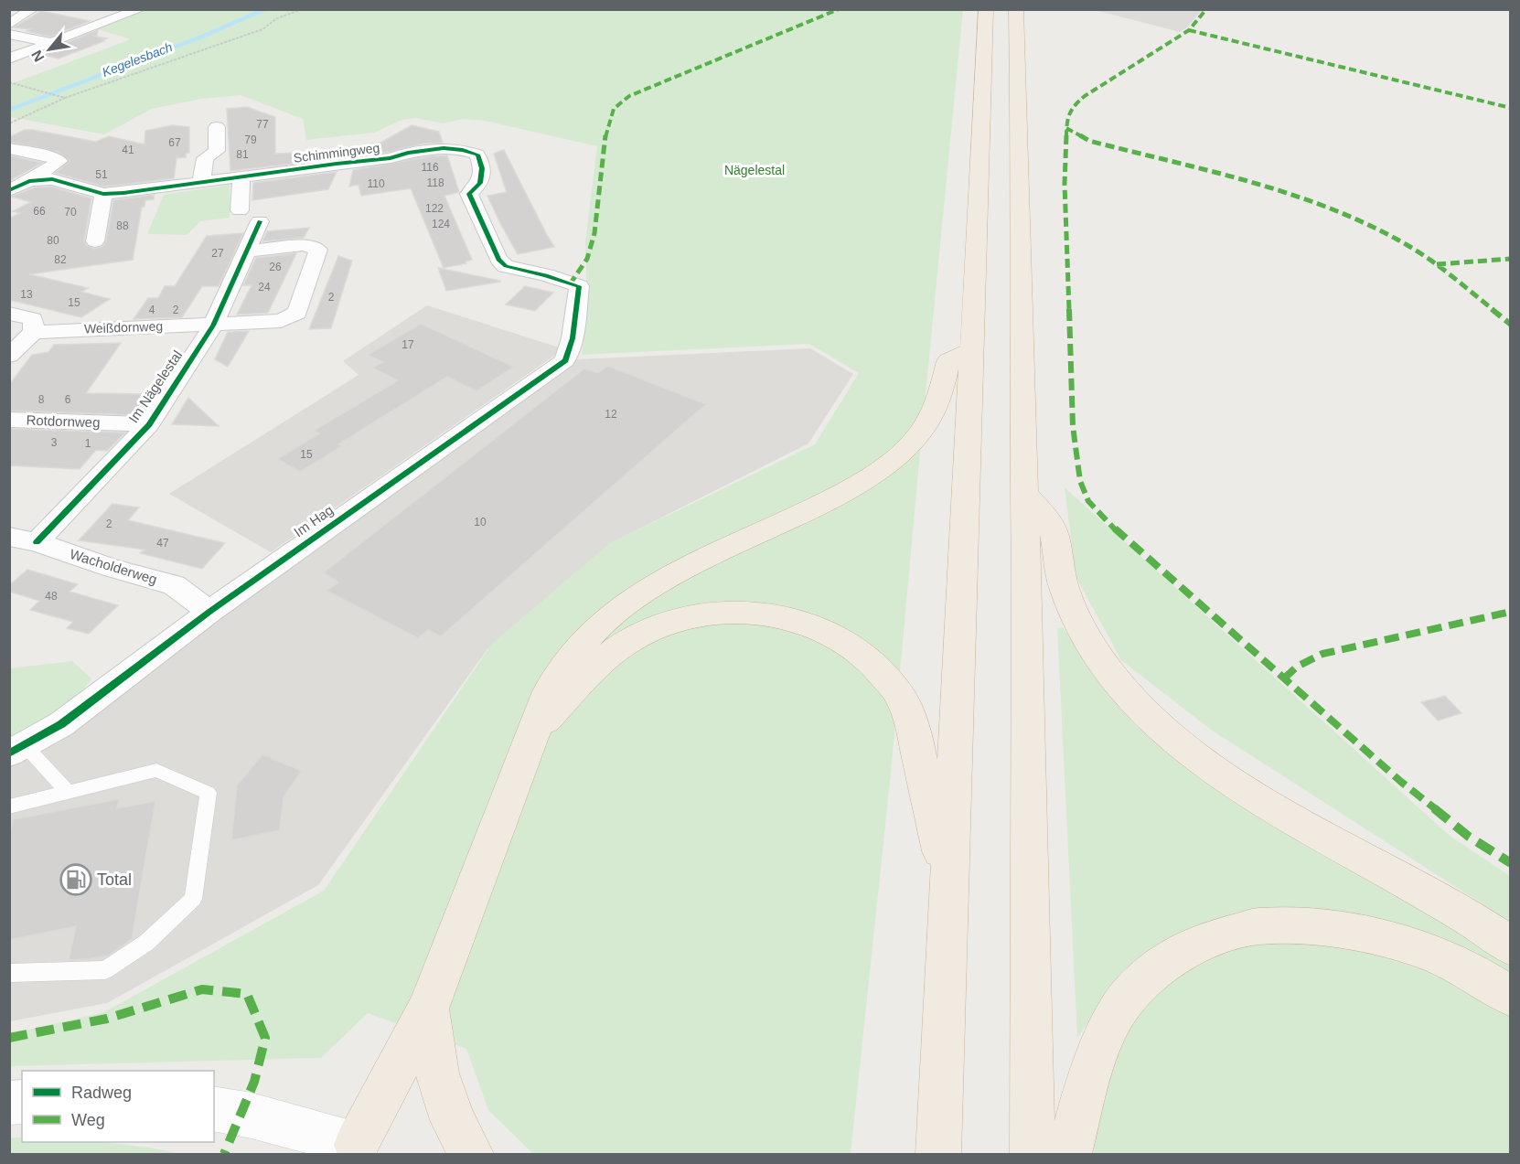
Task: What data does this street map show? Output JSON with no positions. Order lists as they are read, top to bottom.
{
  "streets": {
    "street": [
      "Schimmingweg",
      "Weißdornweg",
      "Im Nägelestal",
      "Rotdornweg",
      "Im Hag",
      "Wacholderweg"
    ]
  },
  "crossings": [
    ["Schimmingweg", "Im Hag"],
    ["Weißdornweg", "Im Nägelestal"],
    ["Im Nägelestal", "Rotdornweg"],
    ["Im Nägelestal", "Wacholderweg"],
    ["Im Hag", "Wacholderweg"]
  ],
  "water": ["Kegelesbach"],
  "parks": ["Nägelestal"],
  "places": {
    "fuel station": ["Total"]
  },
  "house_numbers": [
    "77",
    "79",
    "67",
    "41",
    "81",
    "116",
    "51",
    "118",
    "110",
    "122",
    "66",
    "70",
    "124",
    "88",
    "80",
    "27",
    "82",
    "26",
    "24",
    "13",
    "2",
    "15",
    "4",
    "2",
    "17",
    "8",
    "6",
    "12",
    "3",
    "1",
    "15",
    "10",
    "2",
    "47",
    "48"
  ],
  "legend": ["Radweg", "Weg"],
  "north": "bottom left"
}
